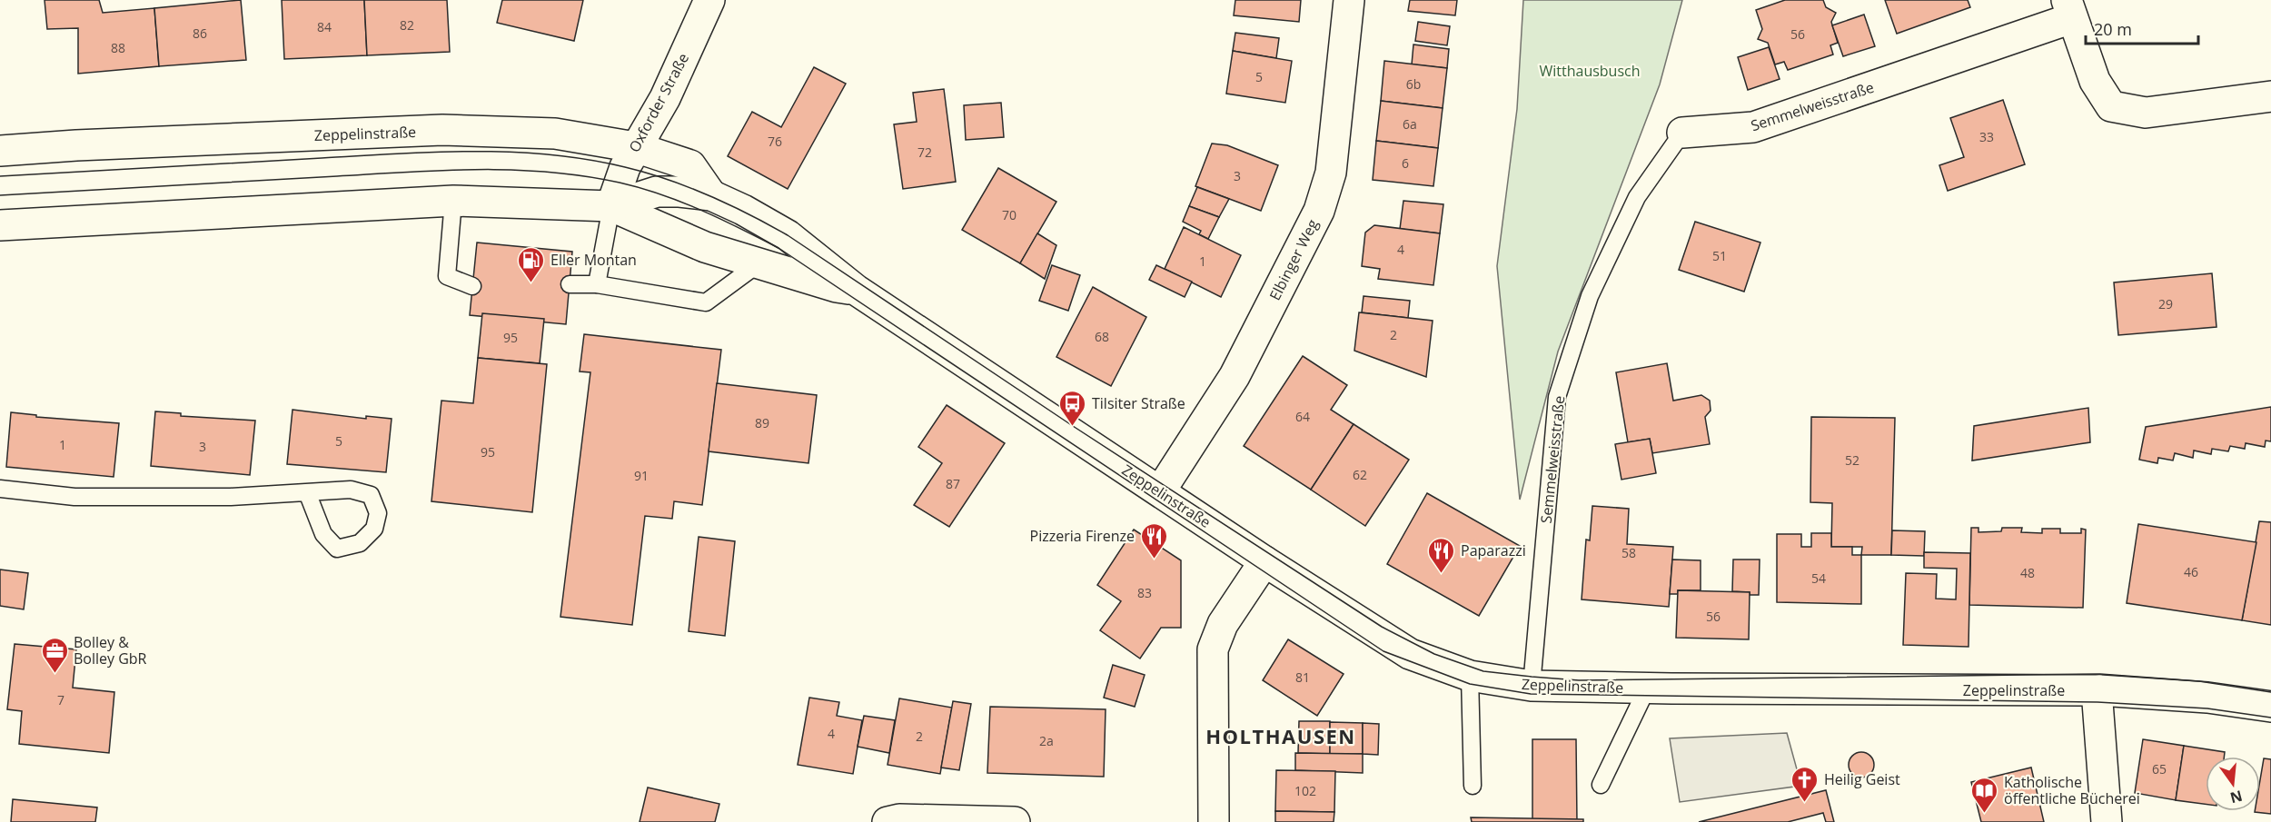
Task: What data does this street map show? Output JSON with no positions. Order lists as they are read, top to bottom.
{
  "streets": {
    "street": [
      "Oxforder Straße",
      "Semmelweisstraße",
      "Zeppelinstraße",
      "Elbinger Weg"
    ]
  },
  "crossings": [
    ["Oxforder Straße", "Zeppelinstraße"],
    ["Semmelweisstraße", "Zeppelinstraße"],
    ["Zeppelinstraße", "Elbinger Weg"]
  ],
  "districts": ["HOLTHAUSEN"],
  "parks": ["Witthausbusch"],
  "places": {
    "fuel station": ["Eller Montan"],
    "bus stop": ["Tilsiter Straße"],
    "restaurant": ["Pizzeria Firenze", "Paparazzi"],
    "office": ["Bolley & Bolley GbR"],
    "church": ["Heilig Geist"],
    "library": ["Katholische öffentliche Bücherei"]
  },
  "house_numbers": [
    "82",
    "84",
    "86",
    "56",
    "88",
    "5",
    "6b",
    "6a",
    "33",
    "76",
    "72",
    "6",
    "3",
    "70",
    "4",
    "51",
    "1",
    "29",
    "2",
    "68",
    "95",
    "64",
    "89",
    "5",
    "1",
    "3",
    "95",
    "52",
    "62",
    "91",
    "87",
    "58",
    "46",
    "48",
    "54",
    "83",
    "56",
    "81",
    "7",
    "4",
    "2",
    "2a",
    "65",
    "102"
  ],
  "scale_bar": "20 m",
  "north": "bottom"
}
